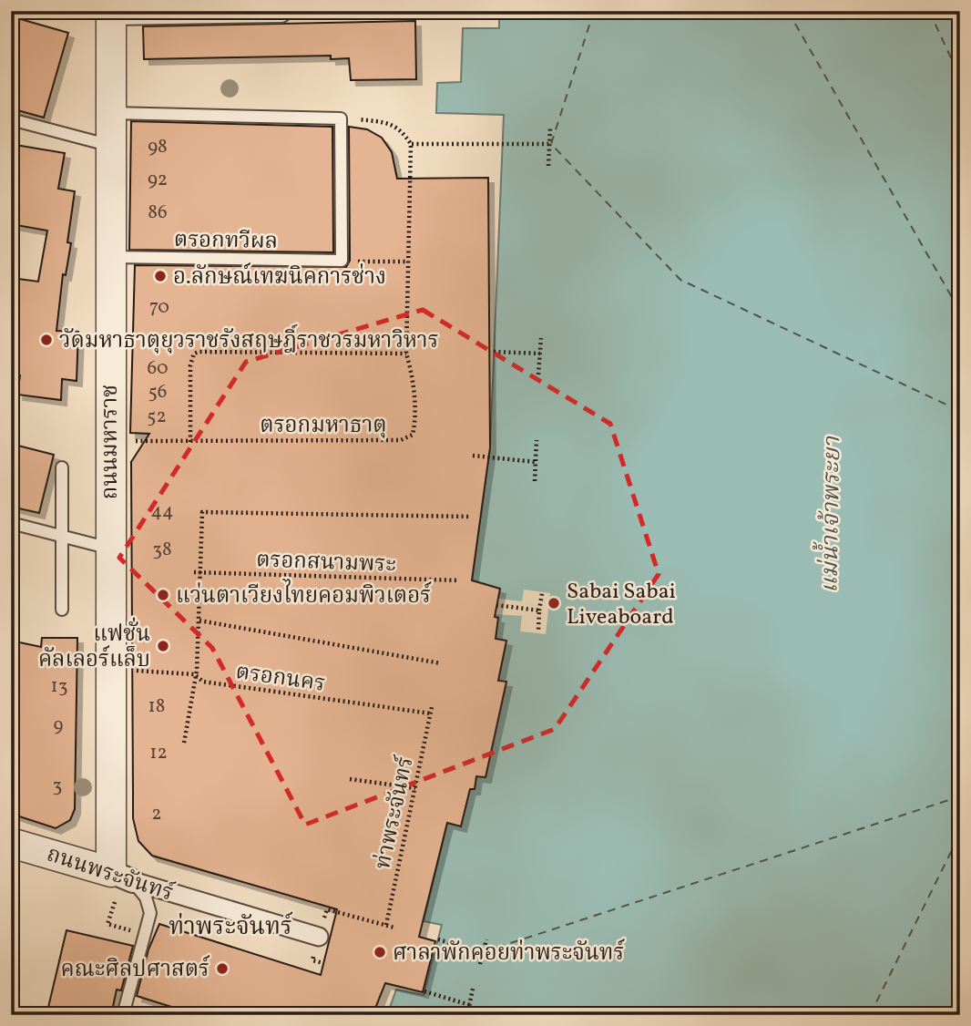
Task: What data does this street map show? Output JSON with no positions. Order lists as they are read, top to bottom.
{
  "streets": {
    "street": ["ถนนมหาราช", "ถนนพระจันทร์"],
    "lane": ["ตรอกทวีผล"],
    "path": [
      "ตรอกมหาธาตุ",
      "ตรอกสนามพระ",
      "ตรอกนคร",
      "ท่าพระจันทร์"
    ]
  },
  "crossings": [
    ["ตรอกทวีผล", "ถนนมหาราช"],
    ["ตรอกมหาธาตุ", "ถนนมหาราช"],
    ["ถนนมหาราช", "ถนนพระจันทร์"],
    ["ตรอกนคร", "ท่าพระจันทร์"]
  ],
  "districts": ["ท่าพระจันทร์"],
  "water": ["แม่น้ำเจ้าพระยา"],
  "places": [
    "อ.ลักษณ์เทฆนิคการช่าง",
    "วัดมหาธาตุยุวราชรังสฤษฎิ์ราชวรมหาวิหาร",
    "แว่นตาเวียงไทยคอมพิวเตอร์",
    "Sabai Sabai Liveaboard",
    "แฟชั่น คัลเลอร์แล็บ",
    "ศาลาพักคอยท่าพระจันทร์",
    "คณะศิลปศาสตร์"
  ],
  "house_numbers": [
    "98",
    "92",
    "86",
    "70",
    "60",
    "56",
    "52",
    "44",
    "38",
    "13",
    "18",
    "9",
    "12",
    "3",
    "2"
  ]
}
